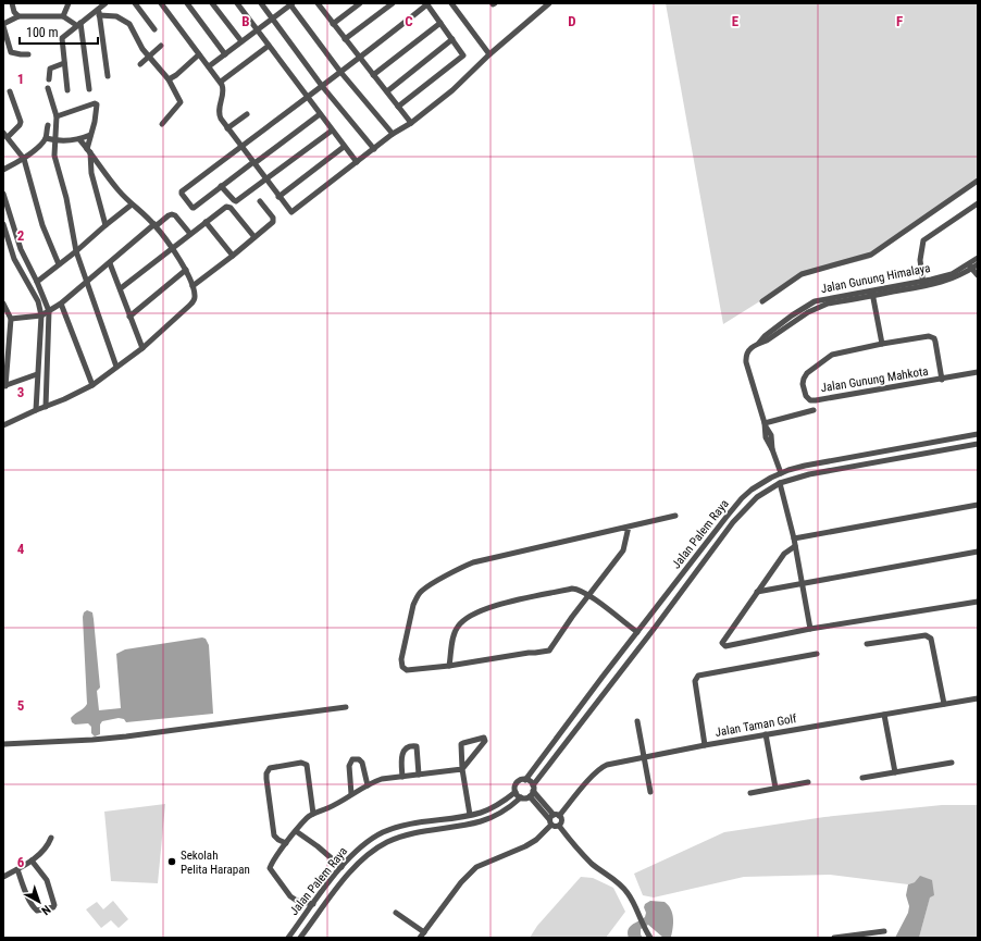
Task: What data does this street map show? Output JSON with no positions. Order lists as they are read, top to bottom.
{
  "streets": {
    "street": [
      "Jalan Gunung Himalaya",
      "Jalan Gunung Mahkota",
      "Jalan Palem Raya",
      "Jalan Taman Golf"
    ]
  },
  "crossings": [
    ["Jalan Gunung Himalaya", "Jalan Palem Raya"]
  ],
  "places": ["Sekolah Pelita Harapan"],
  "scale_bar": "100 m",
  "north": "bottom right",
  "grid": {
    "columns": [
      "B",
      "C",
      "D",
      "E",
      "F"
    ],
    "rows": [
      "1",
      "2",
      "3",
      "4",
      "5",
      "6"
    ]
  }
}
